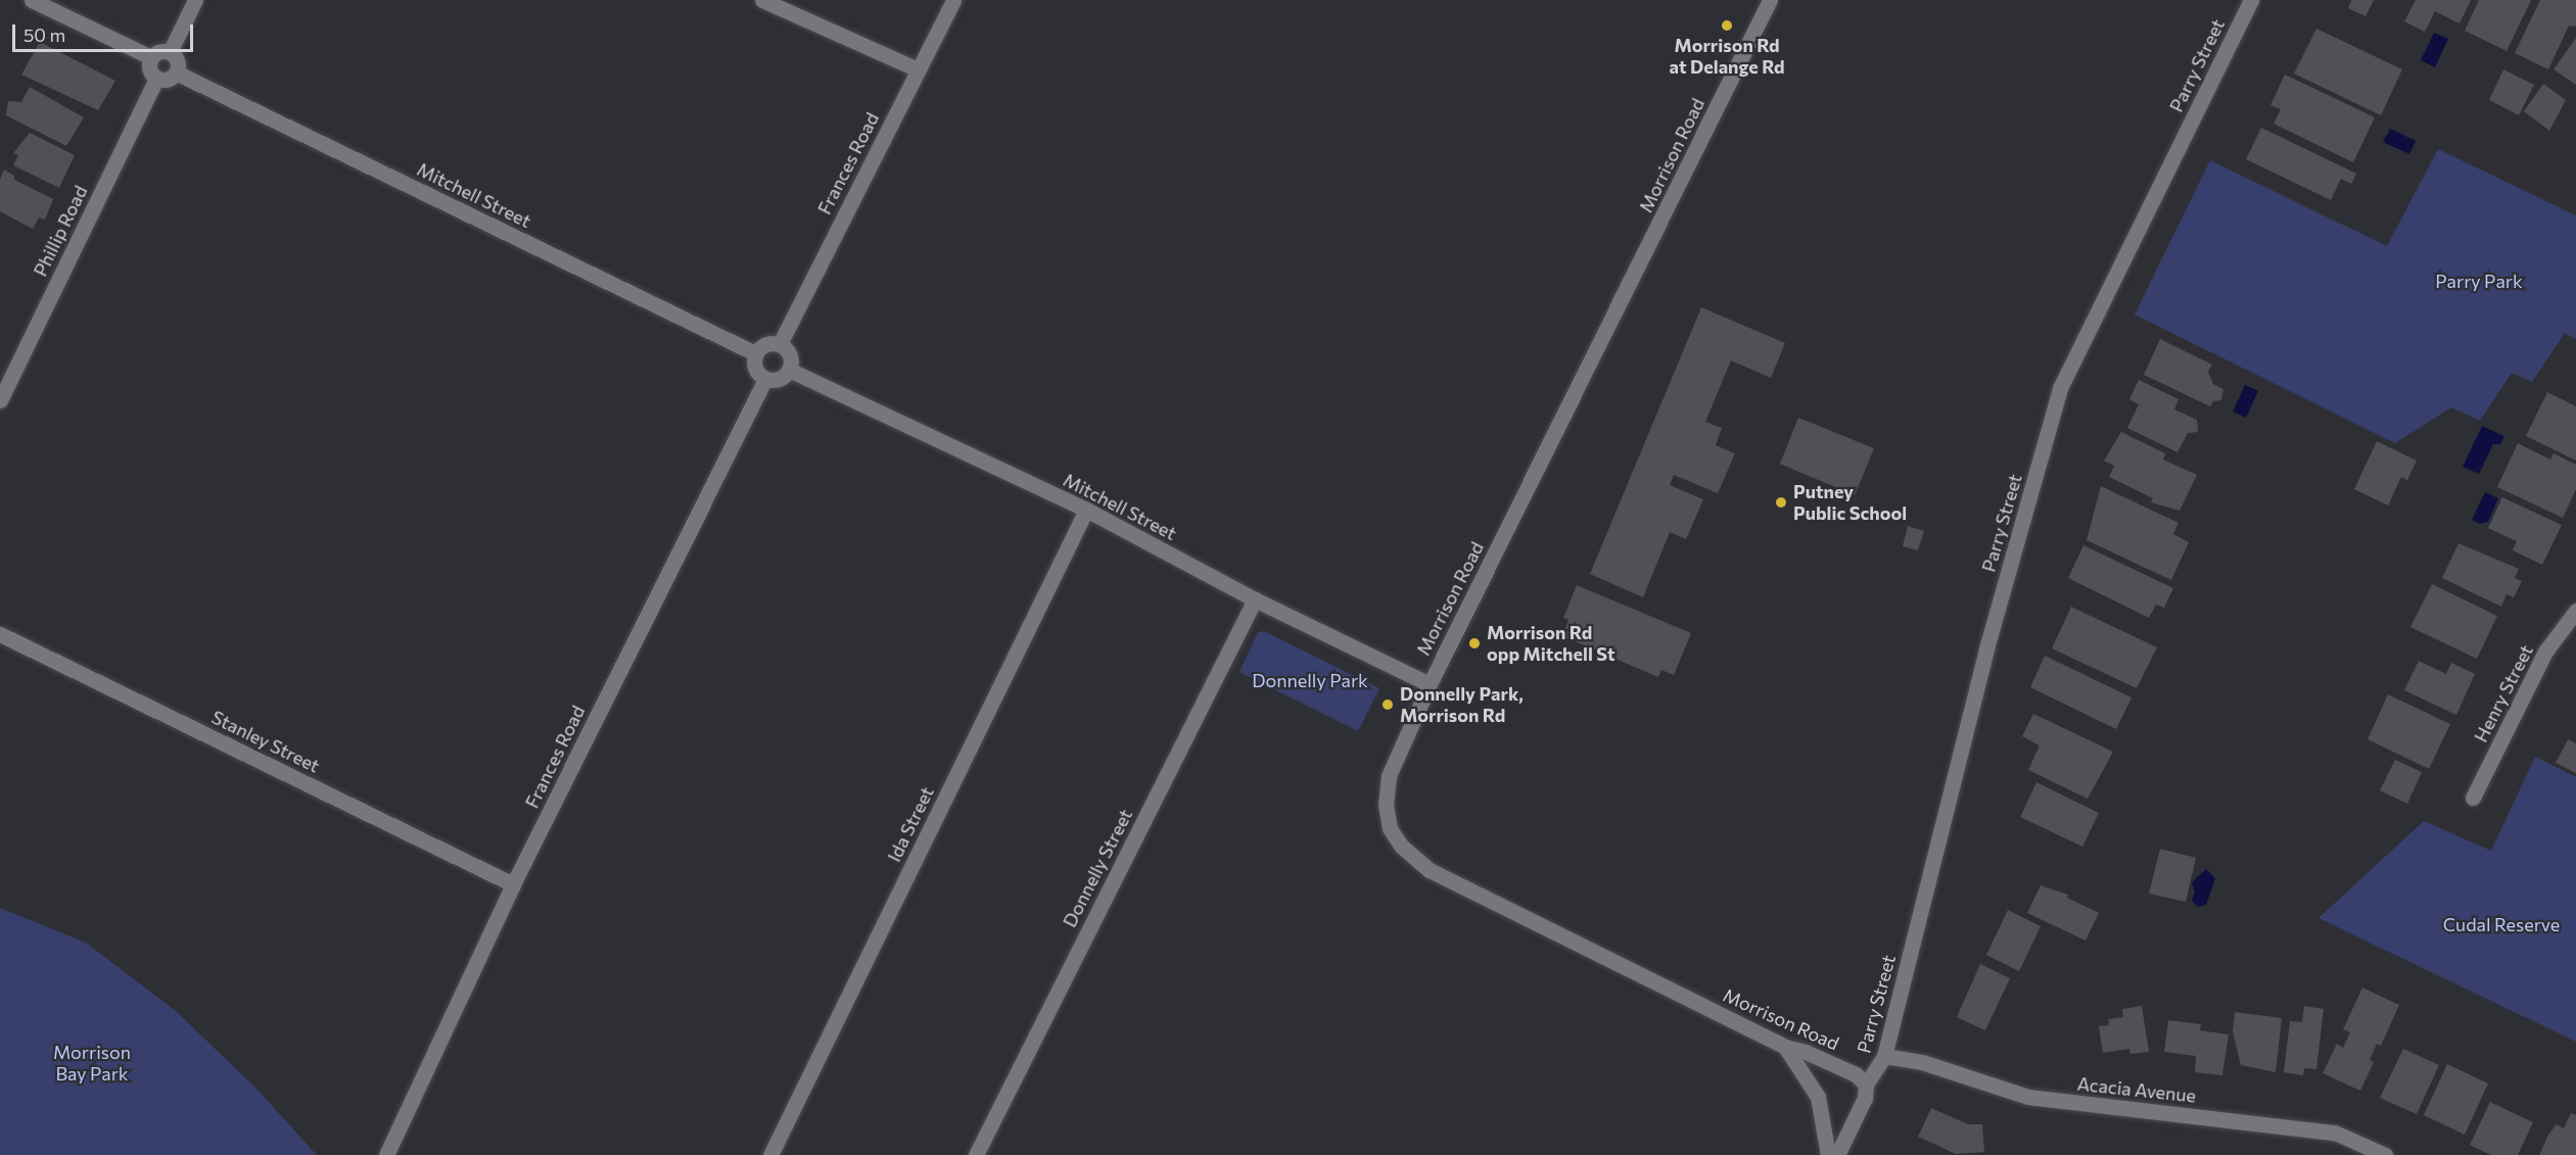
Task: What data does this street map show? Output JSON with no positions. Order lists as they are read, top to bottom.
{
  "streets": {
    "street": [
      "Parry Street",
      "Morrison Road",
      "Frances Road",
      "Mitchell Street",
      "Phillip Road",
      "Henry Street",
      "Stanley Street",
      "Ida Street",
      "Donnelly Street",
      "Acacia Avenue"
    ]
  },
  "crossings": [
    ["Parry Street", "Morrison Road"],
    ["Parry Street", "Acacia Avenue"],
    ["Morrison Road", "Mitchell Street"],
    ["Frances Road", "Mitchell Street"],
    ["Frances Road", "Stanley Street"],
    ["Mitchell Street", "Phillip Road"],
    ["Mitchell Street", "Ida Street"],
    ["Mitchell Street", "Donnelly Street"]
  ],
  "parks": [
    "Parry Park",
    "Donnelly Park",
    "Cudal Reserve",
    "Morrison Bay Park"
  ],
  "places": [
    "Morrison Rd at Delange Rd",
    "Putney Public School",
    "Morrison Rd opp Mitchell St",
    "Donnelly Park, Morrison Rd"
  ],
  "scale_bar": "50 m"
}
